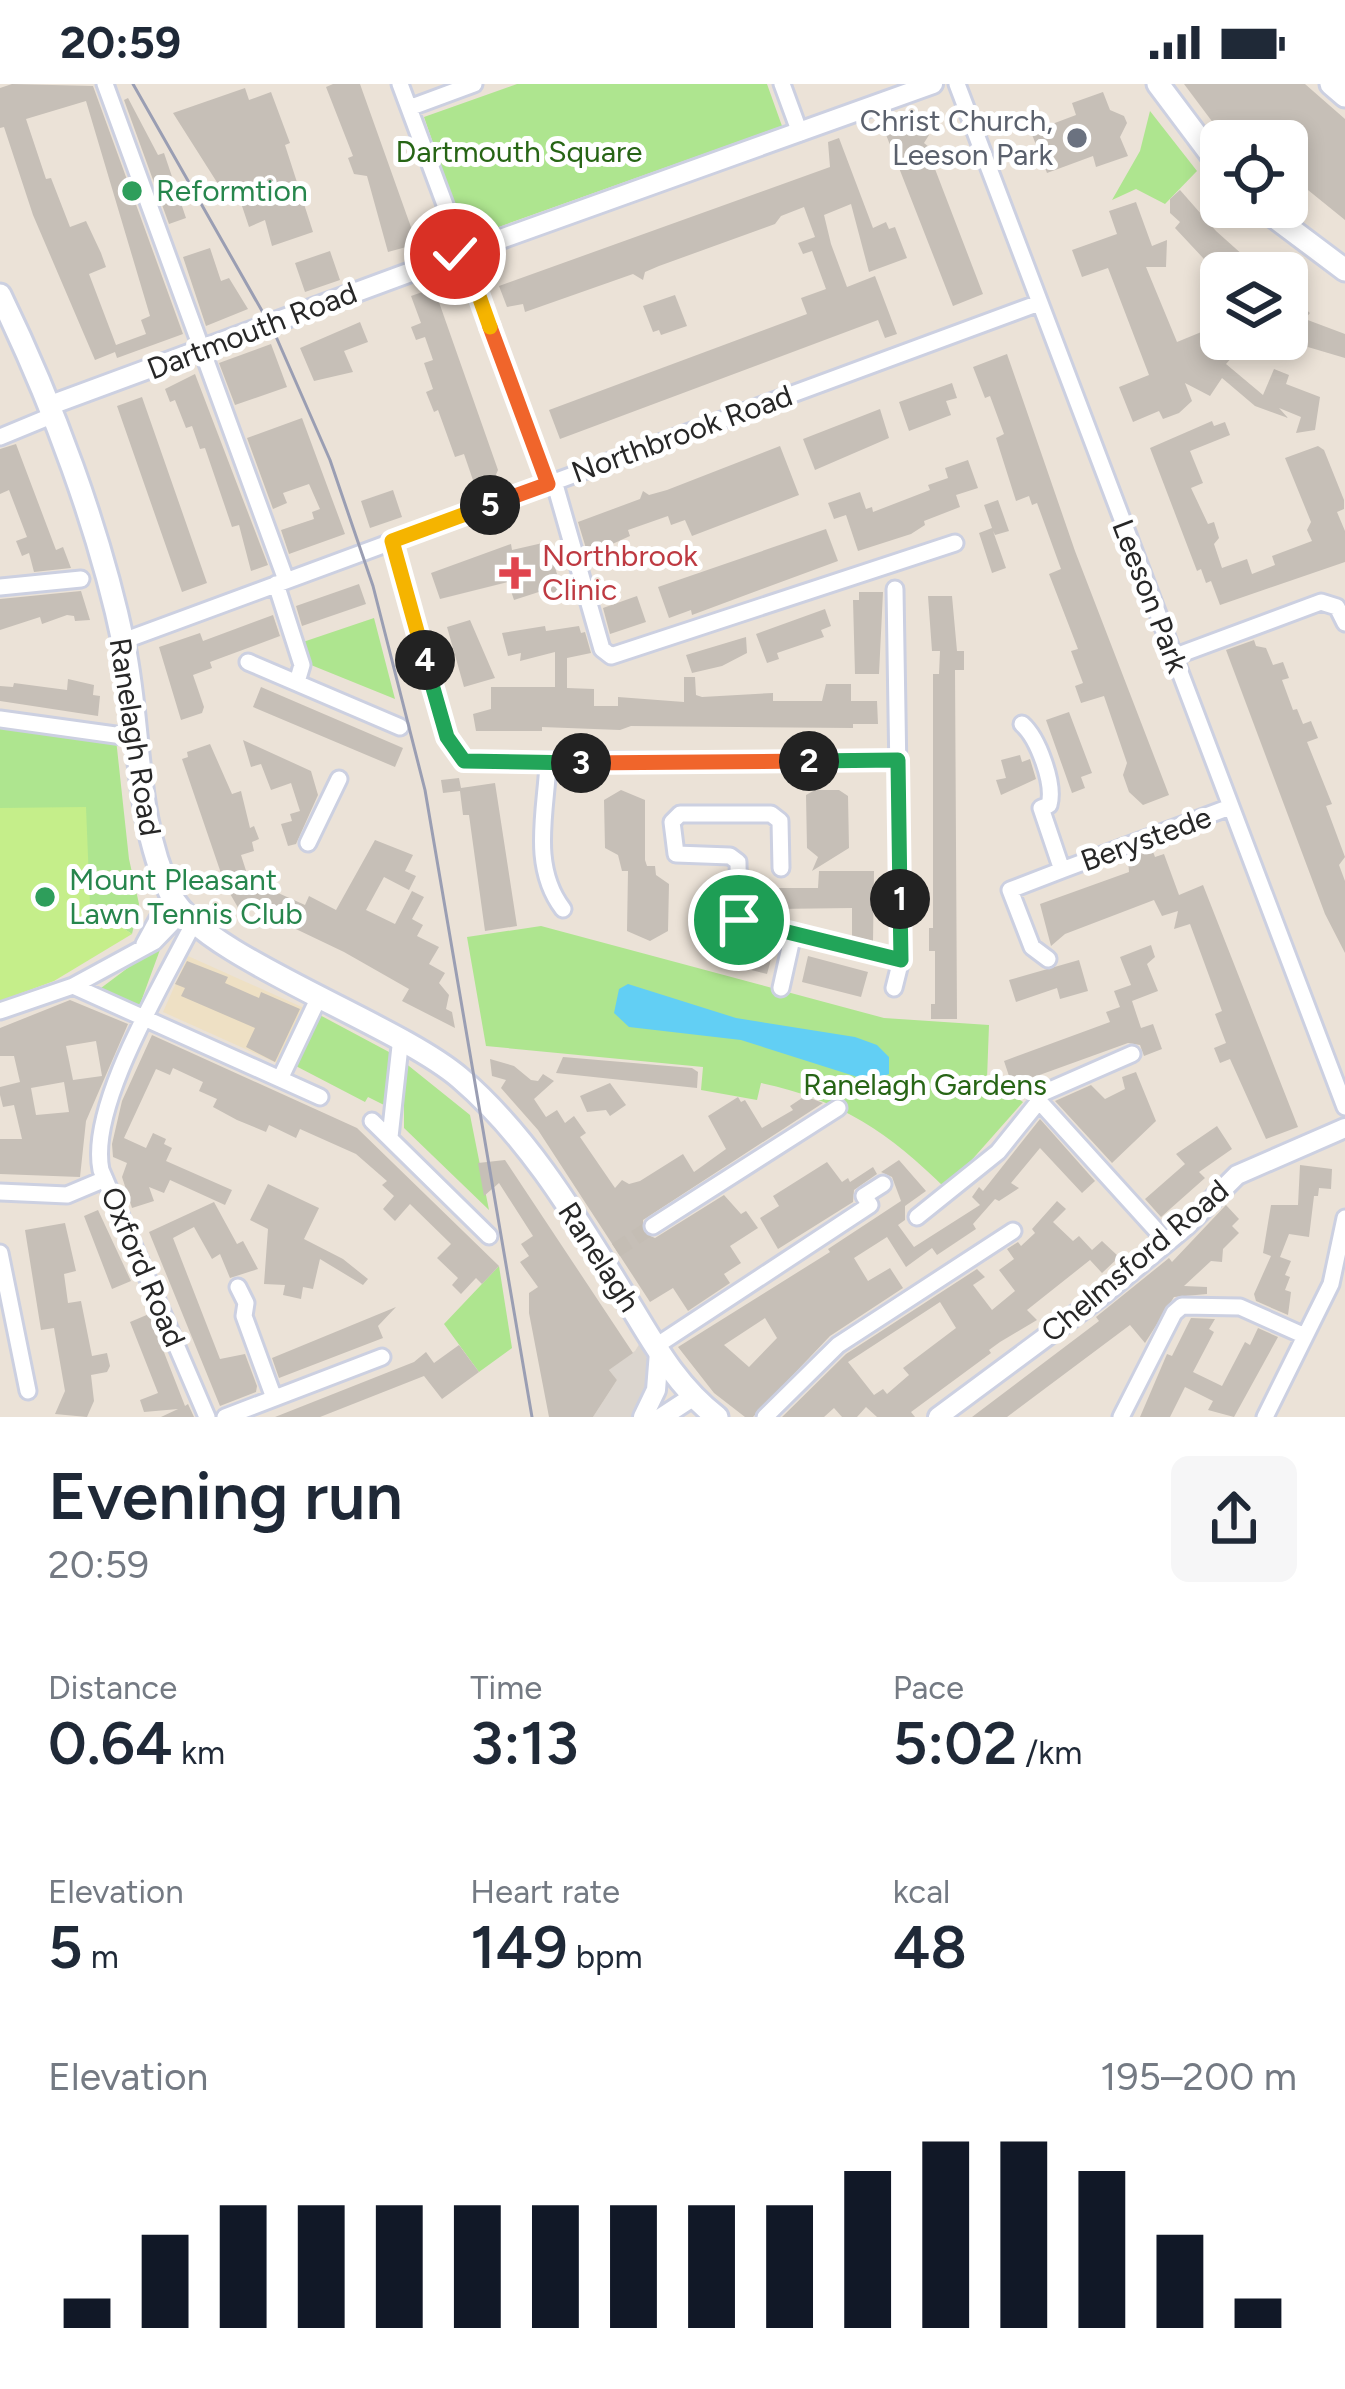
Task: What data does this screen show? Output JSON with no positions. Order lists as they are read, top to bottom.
{
  "streets": {
    "main road": ["Ranelagh Road", "Ranelagh"],
    "street": [
      "Dartmouth Road",
      "Northbrook Road",
      "Leeson Park",
      "Berystede",
      "Chelmsford Road",
      "Oxford Road"
    ]
  },
  "crossings": [
    ["Dartmouth Road", "Ranelagh Road"],
    ["Northbrook Road", "Leeson Park"],
    ["Northbrook Road", "Ranelagh Road"],
    ["Leeson Park", "Berystede"]
  ],
  "parks": ["Dartmouth Square", "Ranelagh Gardens"],
  "places": {
    "other": ["Christ Church, Leeson Park", "Reformtion", "Mount Pleasant Lawn Tennis Club"],
    "health": ["Northbrook Clinic"]
  },
  "page": {
    "status": "20:59",
    "pins": [
      "5",
      "4",
      "2",
      "3",
      "1"
    ],
    "heading": ["Evening run", "20:59"],
    "stats": [
      ["Distance", "0.64 km"],
      ["Time", "3:13"],
      ["Pace", "5:02 /km"],
      ["Elevation", "5 m"],
      ["Heart rate", "149 bpm"],
      ["kcal", "48"]
    ],
    "chart": ["Elevation", "195–200 m"]
  }
}
